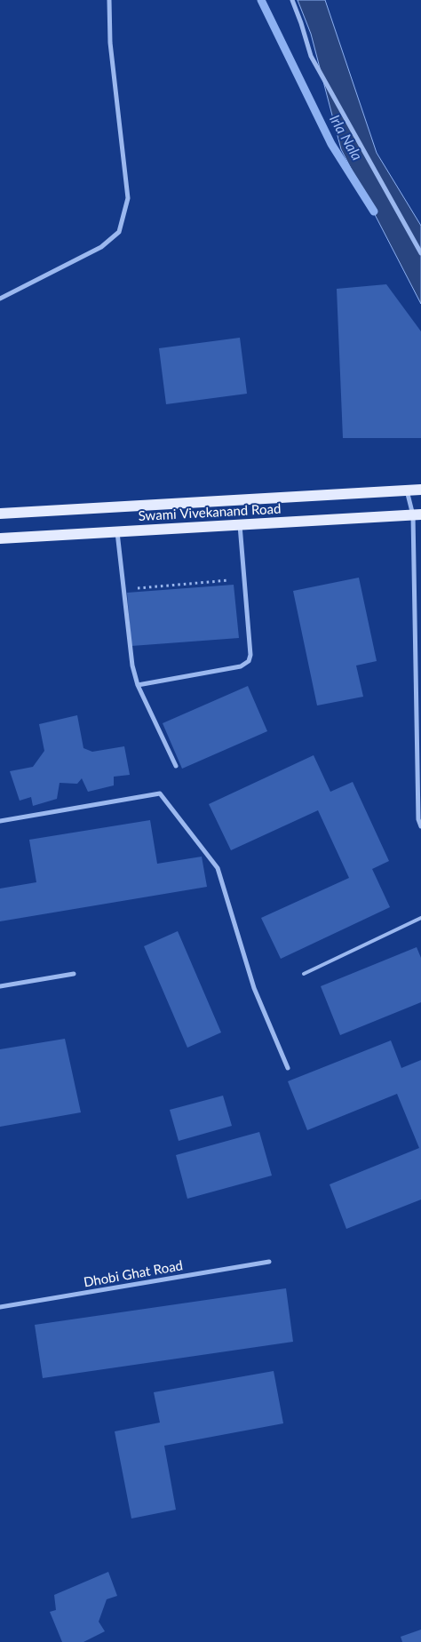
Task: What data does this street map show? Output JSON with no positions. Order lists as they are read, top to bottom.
{
  "streets": {
    "main road": ["Swami Vivekanand Road"],
    "street": ["Dhobi Ghat Road"]
  },
  "water": ["Irla Nala"]
}
